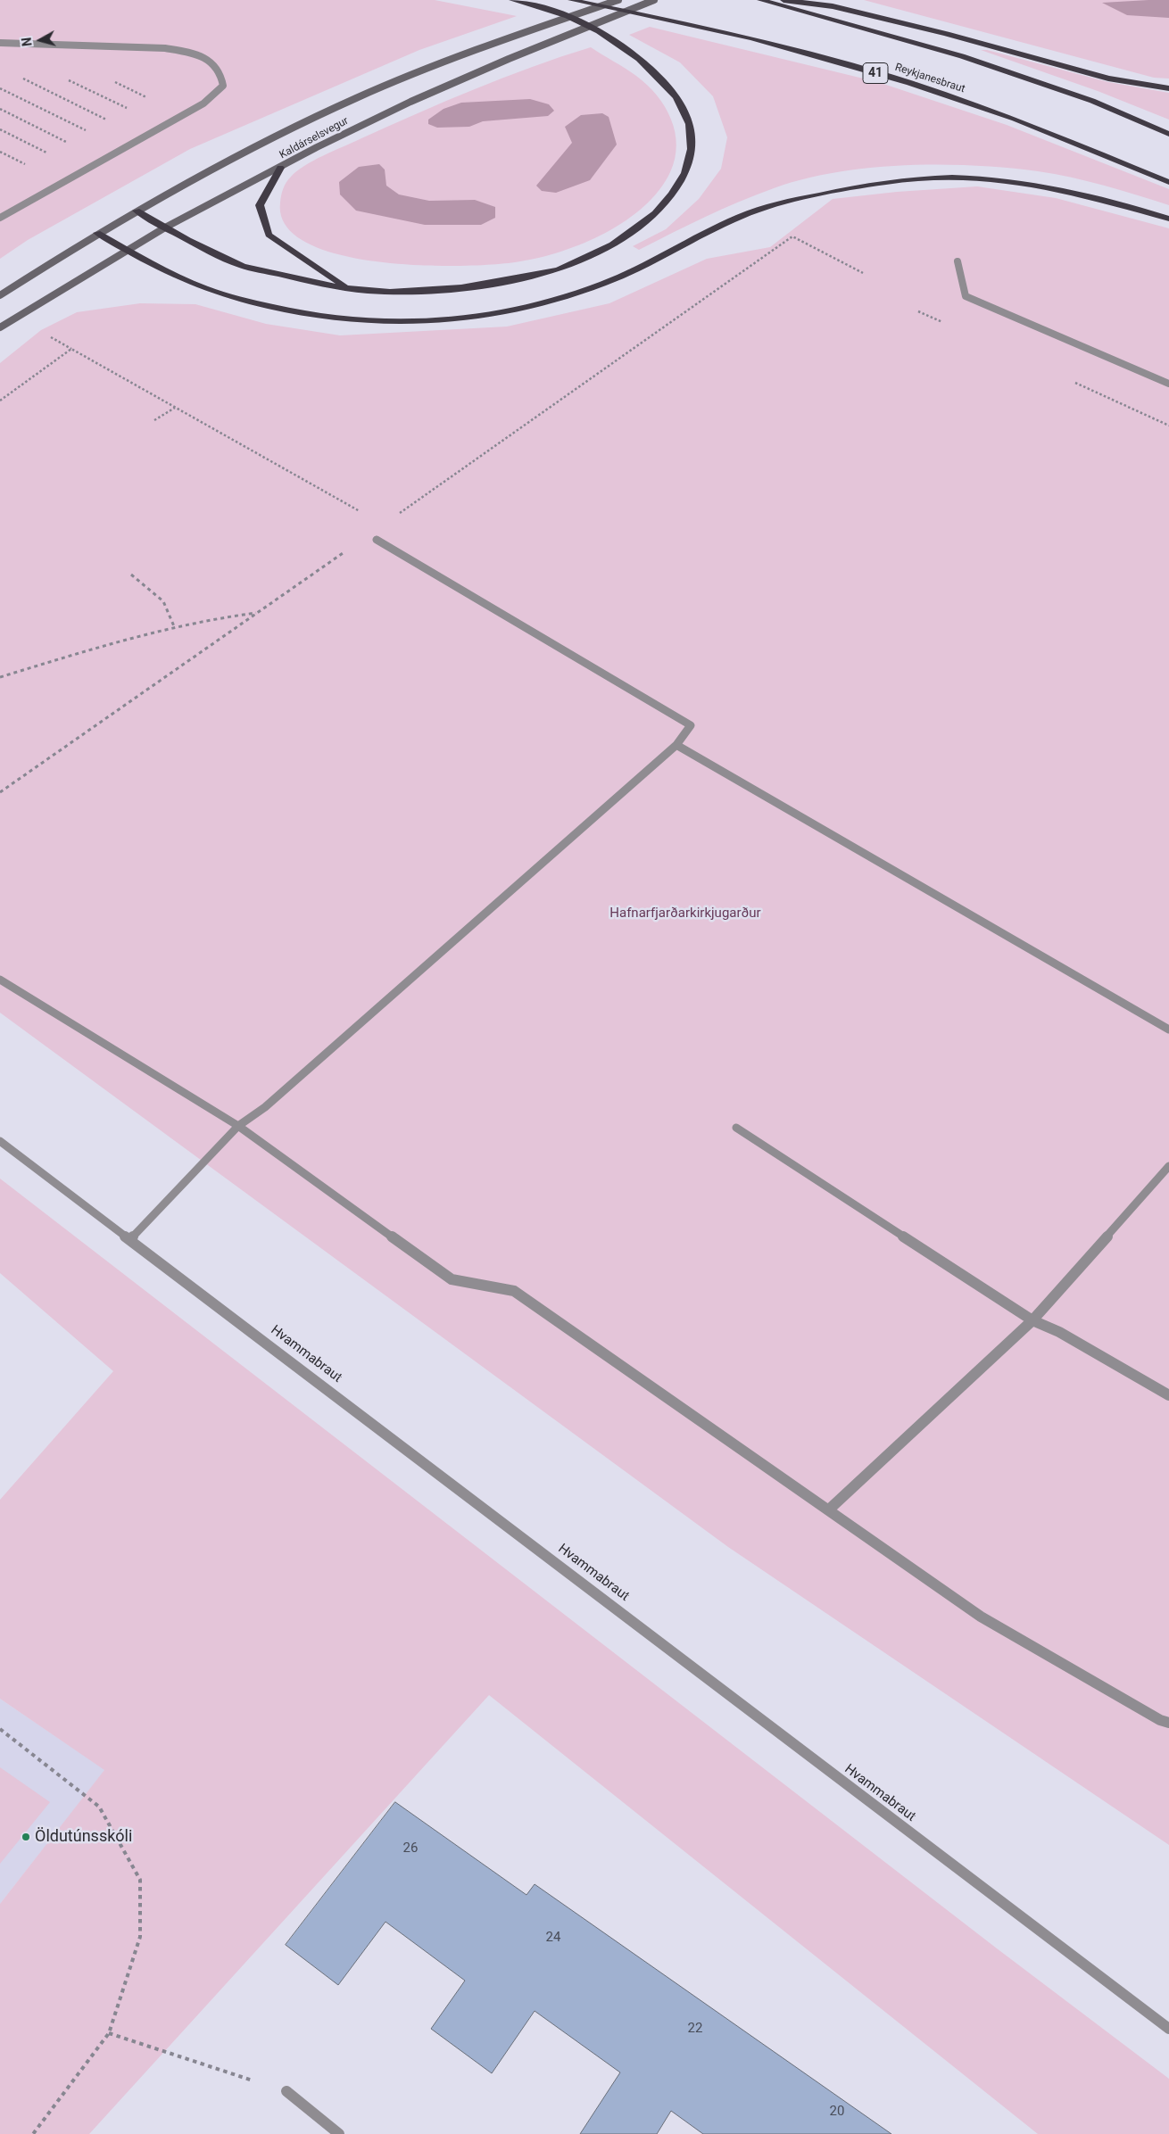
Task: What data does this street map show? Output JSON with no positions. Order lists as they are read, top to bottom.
{
  "streets": {
    "highway": ["41", "Reykjanesbraut"],
    "main road": ["Kaldárselsvegur"],
    "street": ["Hvammabraut"]
  },
  "parks": ["Hafnarfjarðarkirkjugarður"],
  "places": ["Öldutúnsskóli"],
  "house_numbers": [
    "26",
    "24",
    "22",
    "20"
  ],
  "north": "left"
}
